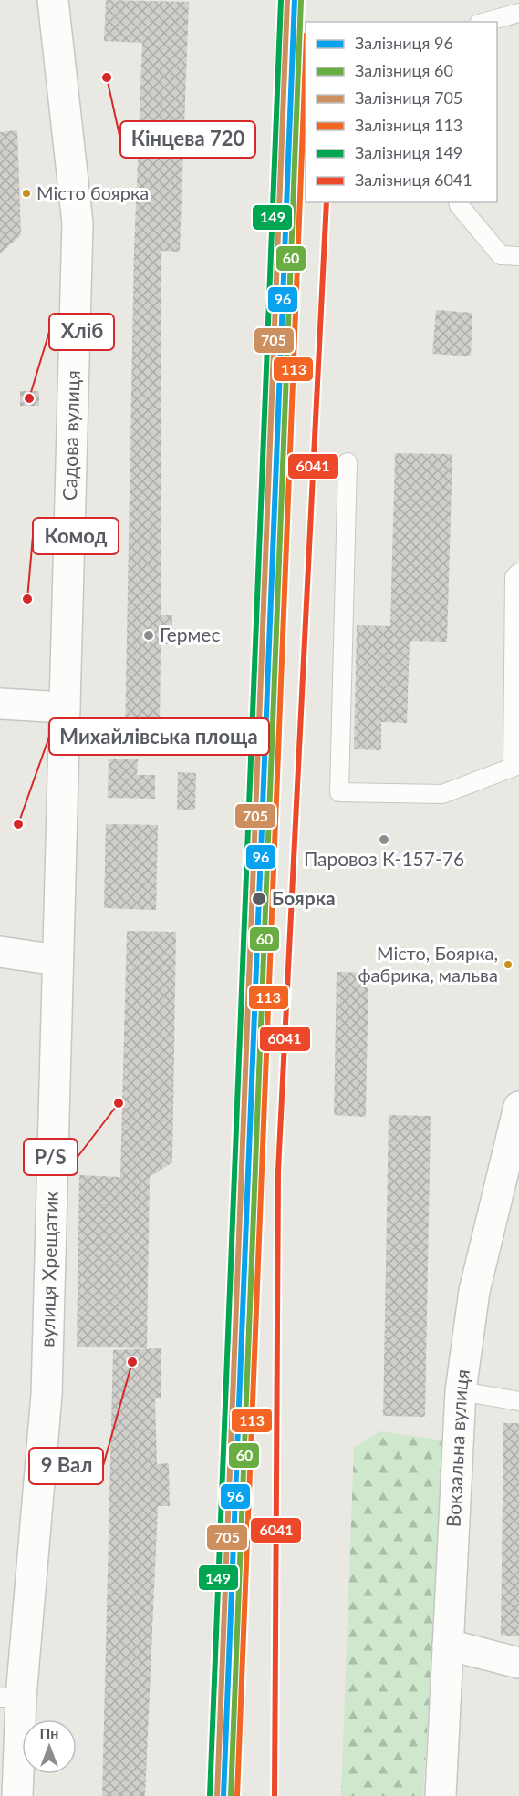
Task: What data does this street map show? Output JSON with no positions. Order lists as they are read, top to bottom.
{
  "streets": {
    "street": ["Садова вулиця", "вулиця Хрещатик", "Вокзальна вулиця"]
  },
  "crossings": [
    ["Садова вулиця", "вулиця Хрещатик"]
  ],
  "places": [
    "Кінцева 720",
    "Місто боярка",
    "Хліб",
    "Комод",
    "Гермес",
    "Михайлівська площа",
    "Паровоз К-157-76",
    "Боярка",
    "Місто, Боярка, фабрика, мальва",
    "P/S",
    "9 Вал"
  ],
  "lines": [
    "rail line 96",
    "rail line 60",
    "rail line 705",
    "rail line 149",
    "rail line 113",
    "rail line 6041"
  ],
  "legend": [
    "Залізниця 96",
    "Залізниця 60",
    "Залізниця 705",
    "Залізниця 113",
    "Залізниця 149",
    "Залізниця 6041"
  ],
  "north": "top"
}
